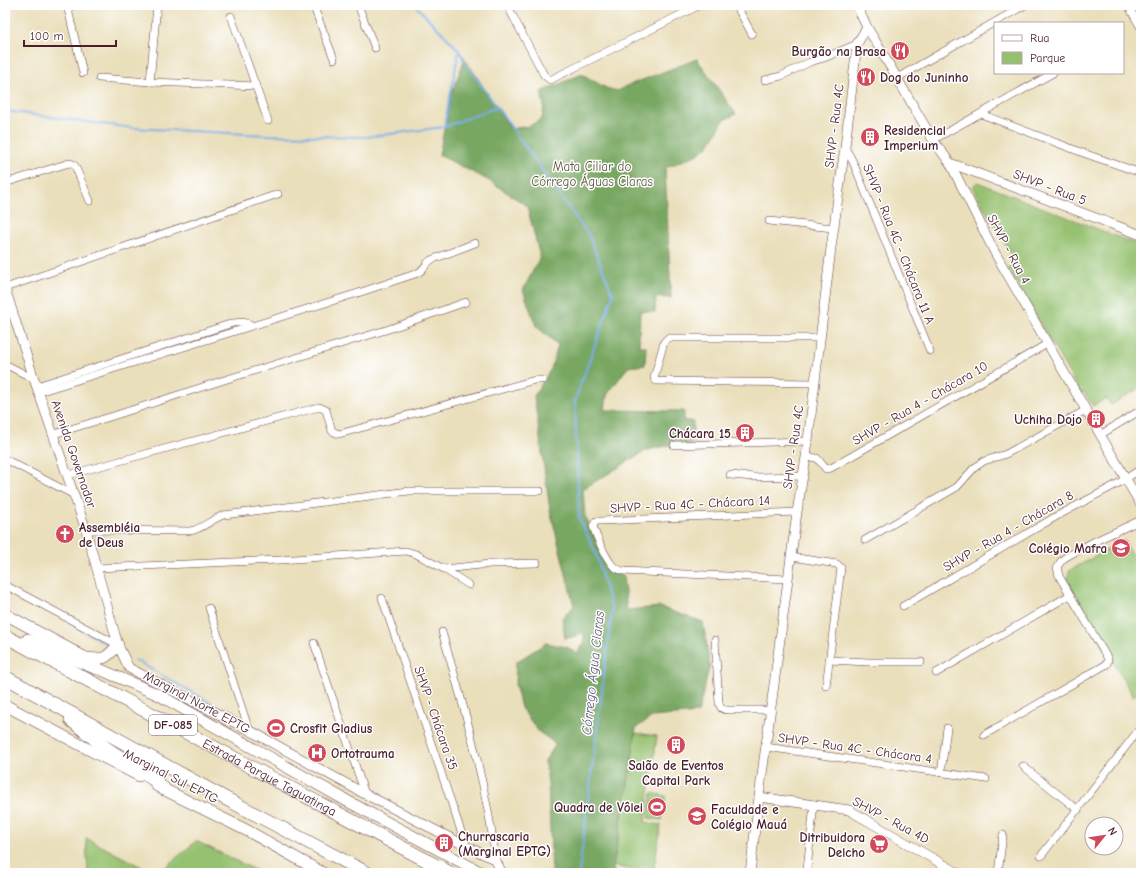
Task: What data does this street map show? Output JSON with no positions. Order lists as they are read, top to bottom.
{
  "streets": {
    "highway": ["DF-085", "Estrada Parque Taguatinga"],
    "main road": ["Marginal Norte EPTG", "Marginal Sul EPTG"],
    "street": [
      "SHVP - Rua 4C",
      "SHVP - Rua 5",
      "SHVP - Rua 4C - Chácara 11 A",
      "SHVP - Rua 4",
      "SHVP - Rua 4 - Chácara 10",
      "Avenida Governador",
      "SHVP - Rua 4C - Chácara 14",
      "SHVP - Rua 4 - Chácara 8",
      "SHVP - Chácara 35",
      "SHVP - Rua 4C - Chácara 4",
      "SHVP - Rua 4D"
    ]
  },
  "crossings": [
    ["SHVP - Rua 4C", "SHVP - Rua 4C - Chácara 11 A"],
    ["SHVP - Rua 4C", "SHVP - Rua 4"],
    ["SHVP - Rua 4C", "SHVP - Rua 4 - Chácara 10"],
    ["SHVP - Rua 4C", "SHVP - Rua 4C - Chácara 14"],
    ["SHVP - Rua 4C", "SHVP - Rua 4C - Chácara 4"],
    ["SHVP - Rua 4C", "SHVP - Rua 4D"],
    ["SHVP - Rua 5", "SHVP - Rua 4"],
    ["SHVP - Rua 4", "SHVP - Rua 4 - Chácara 10"],
    ["SHVP - Rua 4", "SHVP - Rua 4 - Chácara 8"]
  ],
  "water": ["Córrego Água Claras"],
  "parks": ["Mata Ciliar do Córrego Águas Claras"],
  "places": {
    "restaurant": ["Burgão na Brasa", "Dog do Juninho"],
    "building": [
      "Residencial Imperium",
      "Uchiha Dojo",
      "Chácara 15",
      "Salão de Eventos Capital Park",
      "Churrascaria (Marginal EPTG)"
    ],
    "church": ["Assembléia de Deus"],
    "school or university": ["Colégio Mafra", "Faculdade e Colégio Mauá"],
    "sports": ["Crosfit Gladius", "Quadra de Vôlei"],
    "hospital": ["Ortotrauma"],
    "supermarket": ["Ditribuidora Delcho"]
  },
  "legend": ["Rua", "Parque"],
  "scale_bar": "100 m",
  "north": "top right"
}
